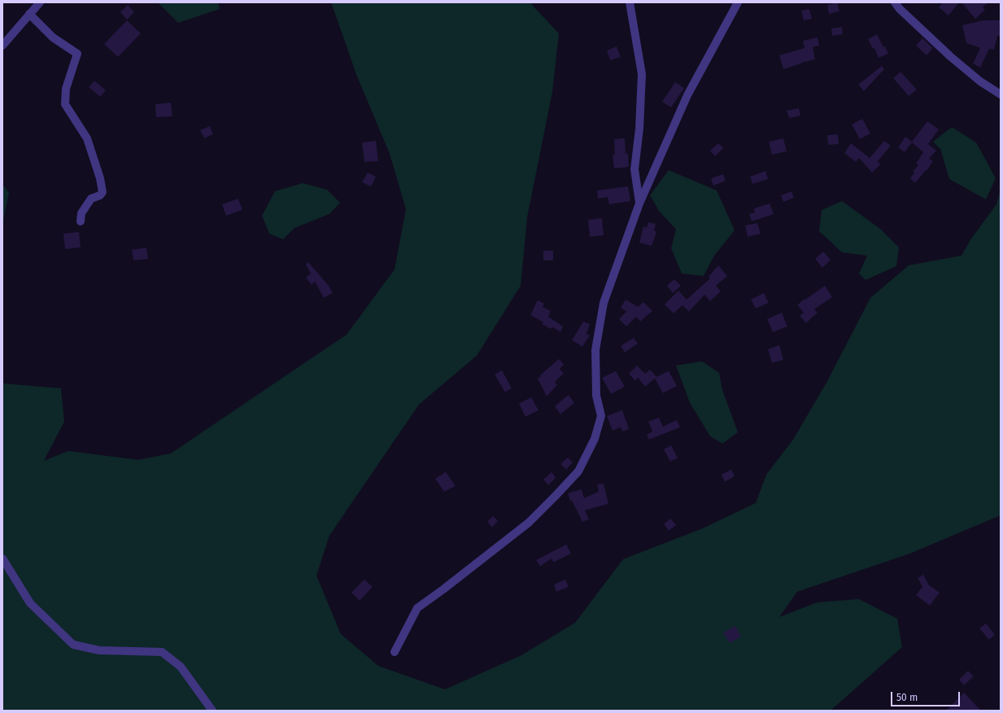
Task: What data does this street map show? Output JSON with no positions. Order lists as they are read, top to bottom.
{
  "scale_bar": "50 m"
}
